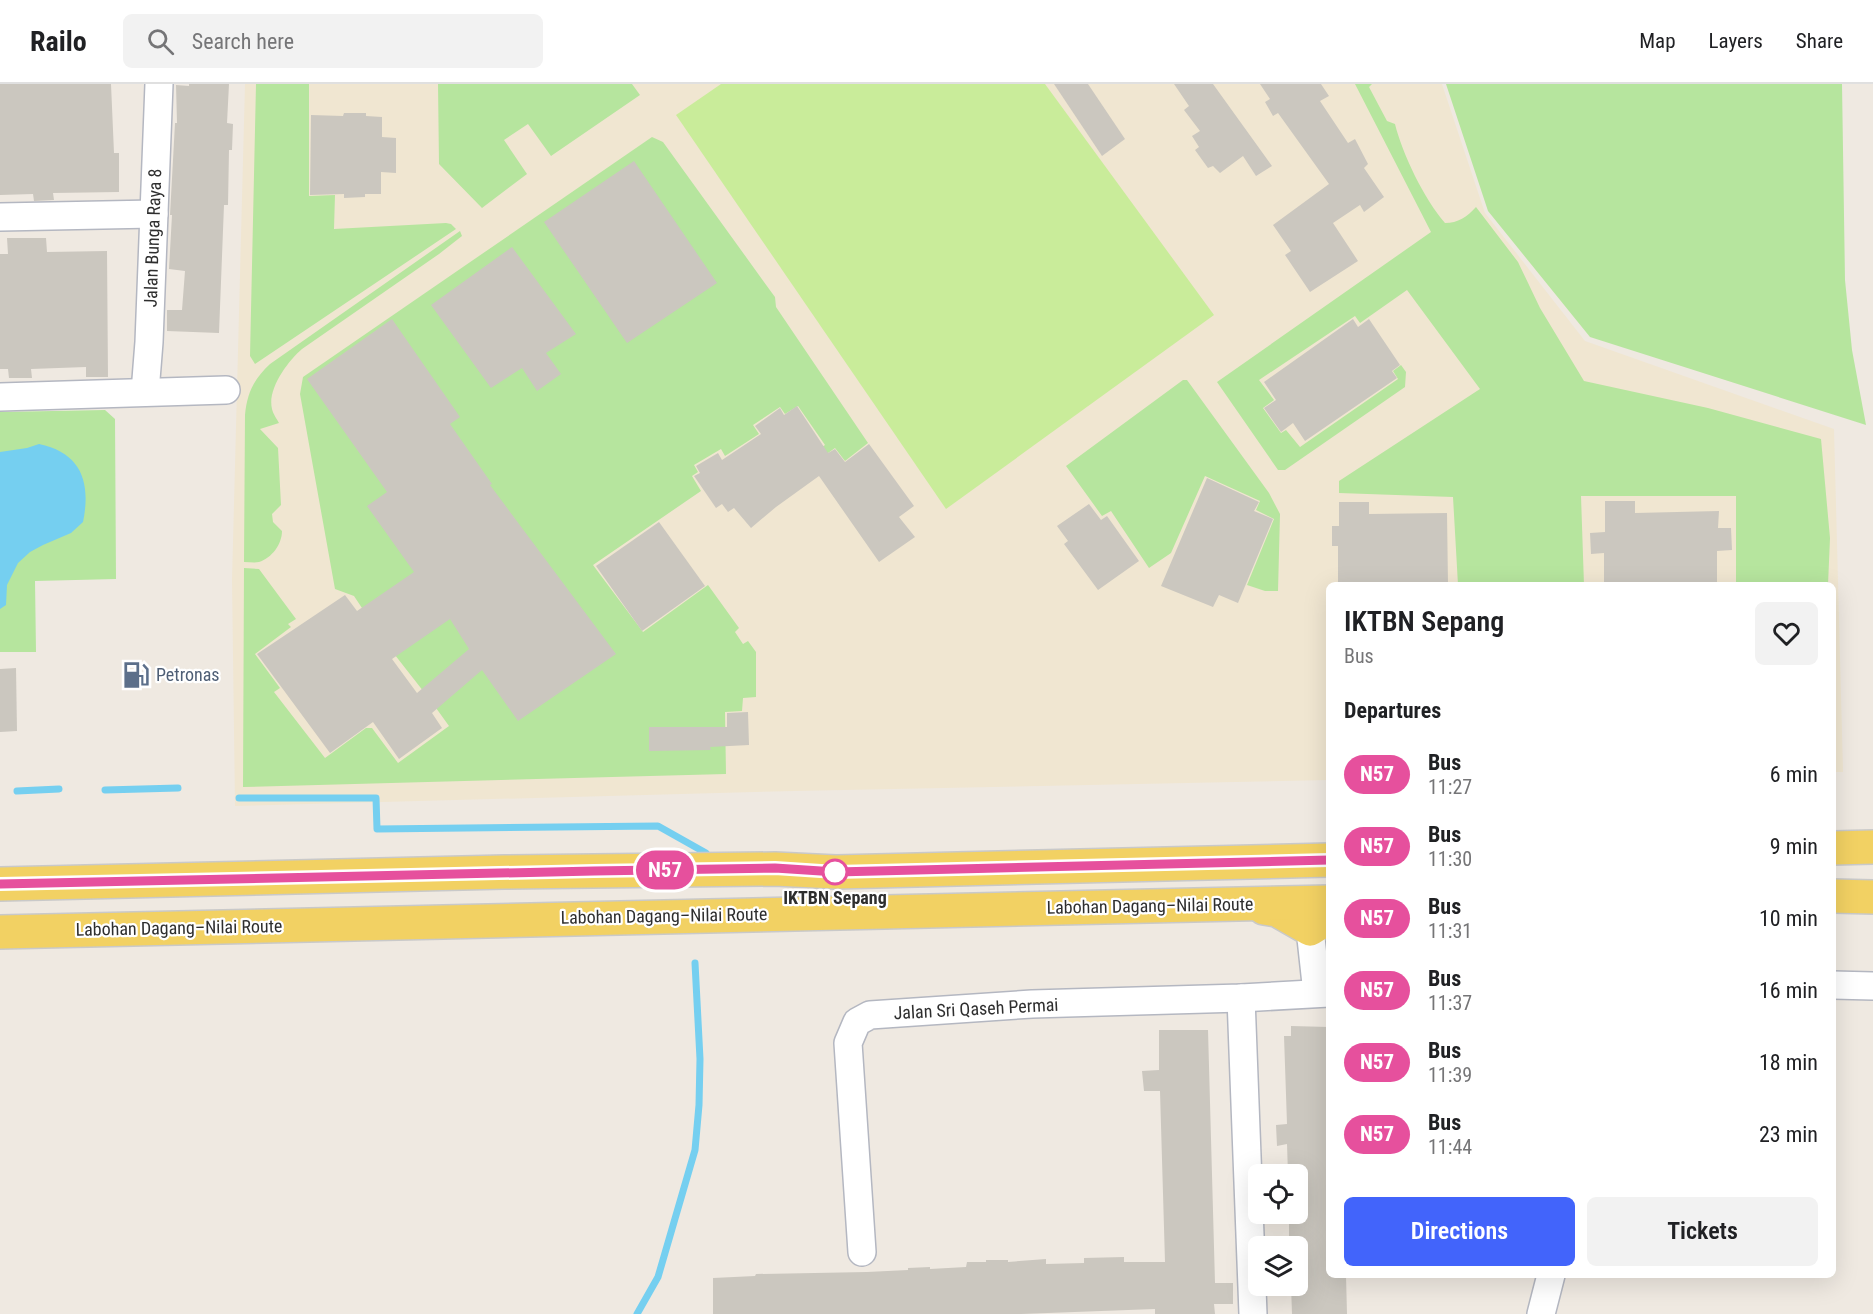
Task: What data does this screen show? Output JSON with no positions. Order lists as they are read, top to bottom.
{
  "streets": {
    "main road": ["Labohan Dagang–Nilai Route"],
    "street": ["Jalan Bunga Raya 8", "Jalan Sri Qaseh Permai"]
  },
  "places": {
    "fuel station": ["Petronas"],
    "other": ["IKTBN Sepang"]
  },
  "lines": ["bus line N57"],
  "page": {
    "header": "Railo",
    "search": "Search here",
    "nav": ["Map", "Layers", "Share"],
    "on_map": "N57",
    "heading": [
      ["IKTBN Sepang", "Bus"],
      "Departures"
    ],
    "list": [
      {
        "mark": "N57",
        "name": "Bus",
        "note": "11:27",
        "value": "6 min"
      },
      {
        "mark": "N57",
        "name": "Bus",
        "note": "11:30",
        "value": "9 min"
      },
      {
        "mark": "N57",
        "name": "Bus",
        "note": "11:31",
        "value": "10 min"
      },
      {
        "mark": "N57",
        "name": "Bus",
        "note": "11:37",
        "value": "16 min"
      },
      {
        "mark": "N57",
        "name": "Bus",
        "note": "11:39",
        "value": "18 min"
      },
      {
        "mark": "N57",
        "name": "Bus",
        "note": "11:44",
        "value": "23 min"
      }
    ],
    "buttons": ["Directions", "Tickets"]
  }
}
